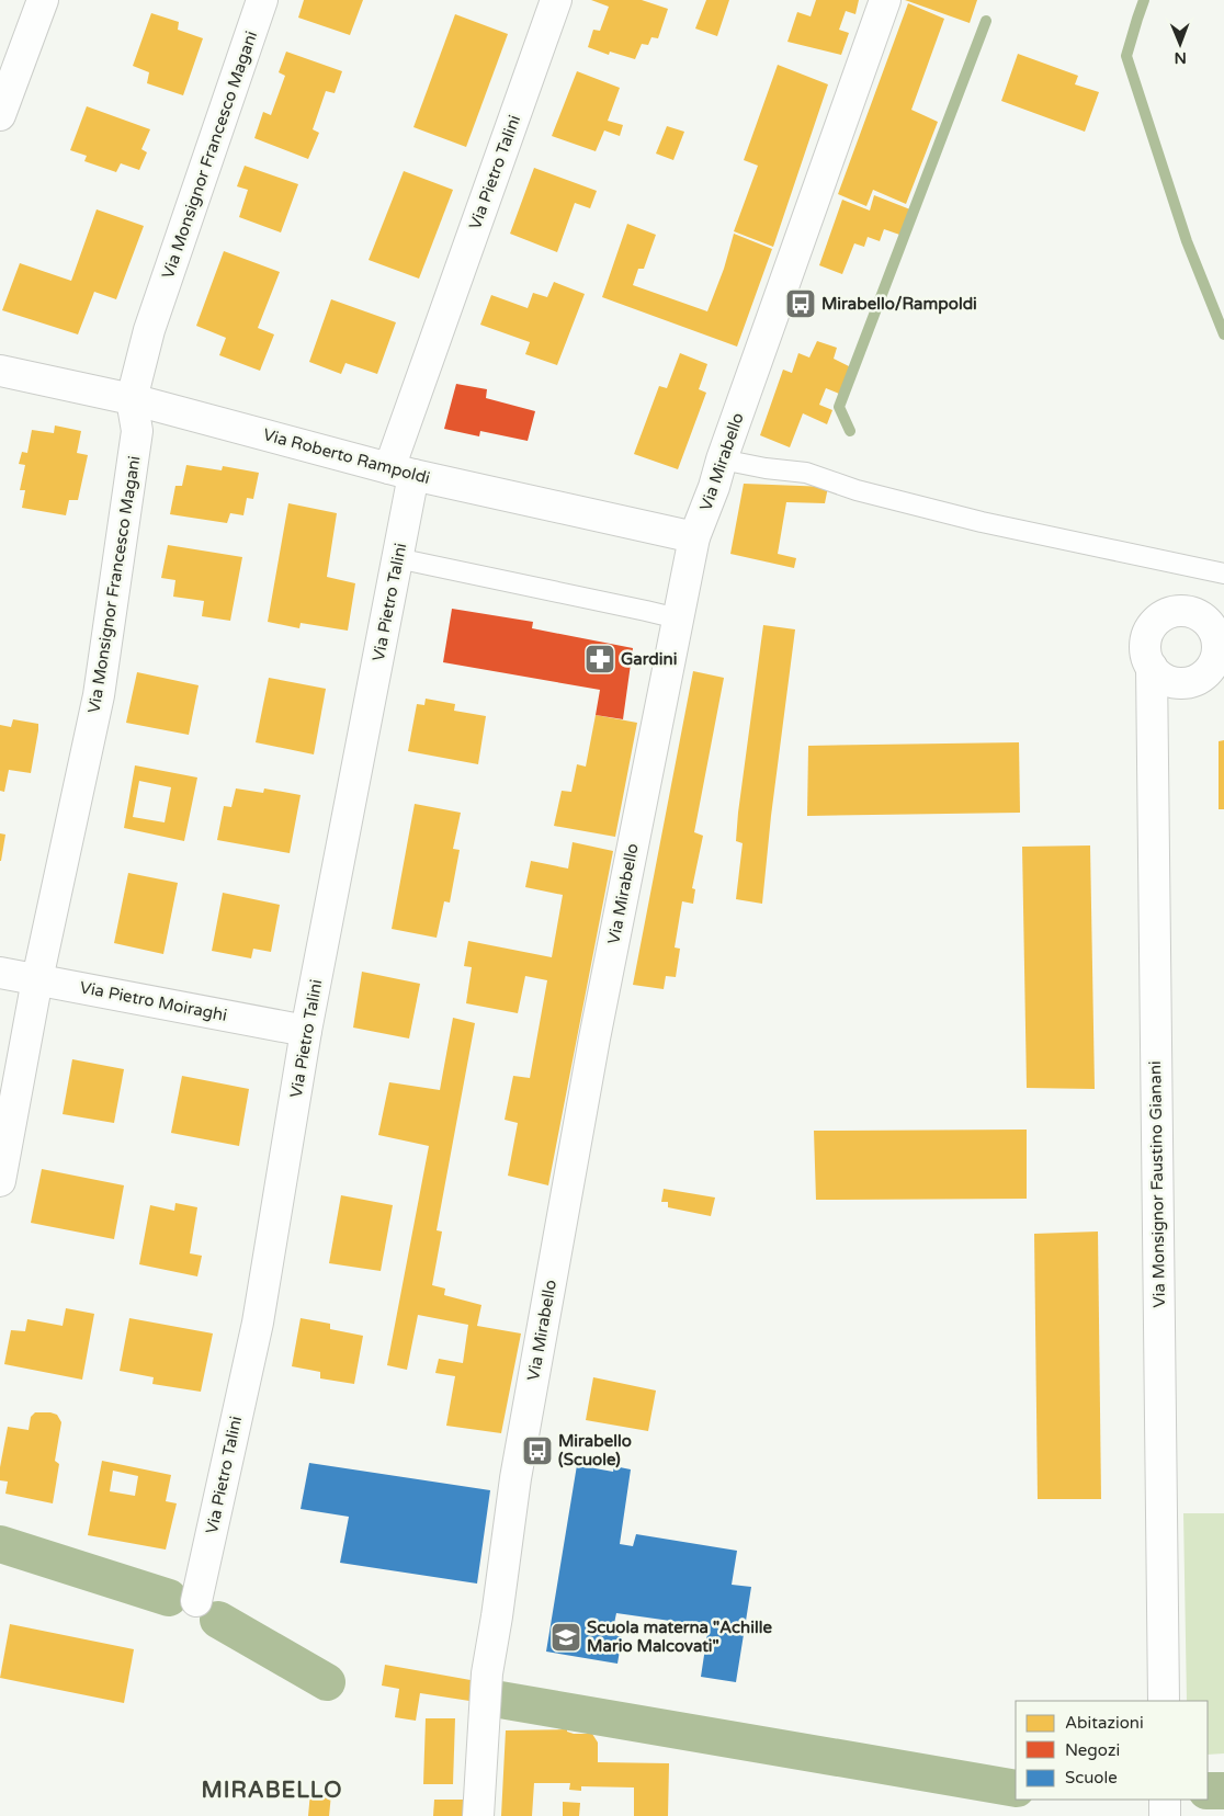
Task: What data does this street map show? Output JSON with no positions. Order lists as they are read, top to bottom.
{
  "streets": {
    "street": [
      "Via Monsignor Francesco Magani",
      "Via Pietro Talini",
      "Via Roberto Rampoldi",
      "Via Mirabello",
      "Via Pietro Moiraghi",
      "Via Monsignor Faustino Gianani"
    ]
  },
  "crossings": [
    ["Via Monsignor Francesco Magani", "Via Roberto Rampoldi"],
    ["Via Monsignor Francesco Magani", "Via Pietro Moiraghi"],
    ["Via Pietro Talini", "Via Roberto Rampoldi"],
    ["Via Pietro Talini", "Via Pietro Moiraghi"],
    ["Via Roberto Rampoldi", "Via Mirabello"]
  ],
  "districts": ["MIRABELLO"],
  "places": {
    "bus stop": ["Mirabello/Rampoldi", "Mirabello (Scuole)"],
    "pharmacy": ["Gardini"],
    "school or university": ["Scuola materna \"Achille Mario Malcovati\""]
  },
  "legend": ["Abitazioni", "Negozi", "Scuole"],
  "north": "bottom"
}
